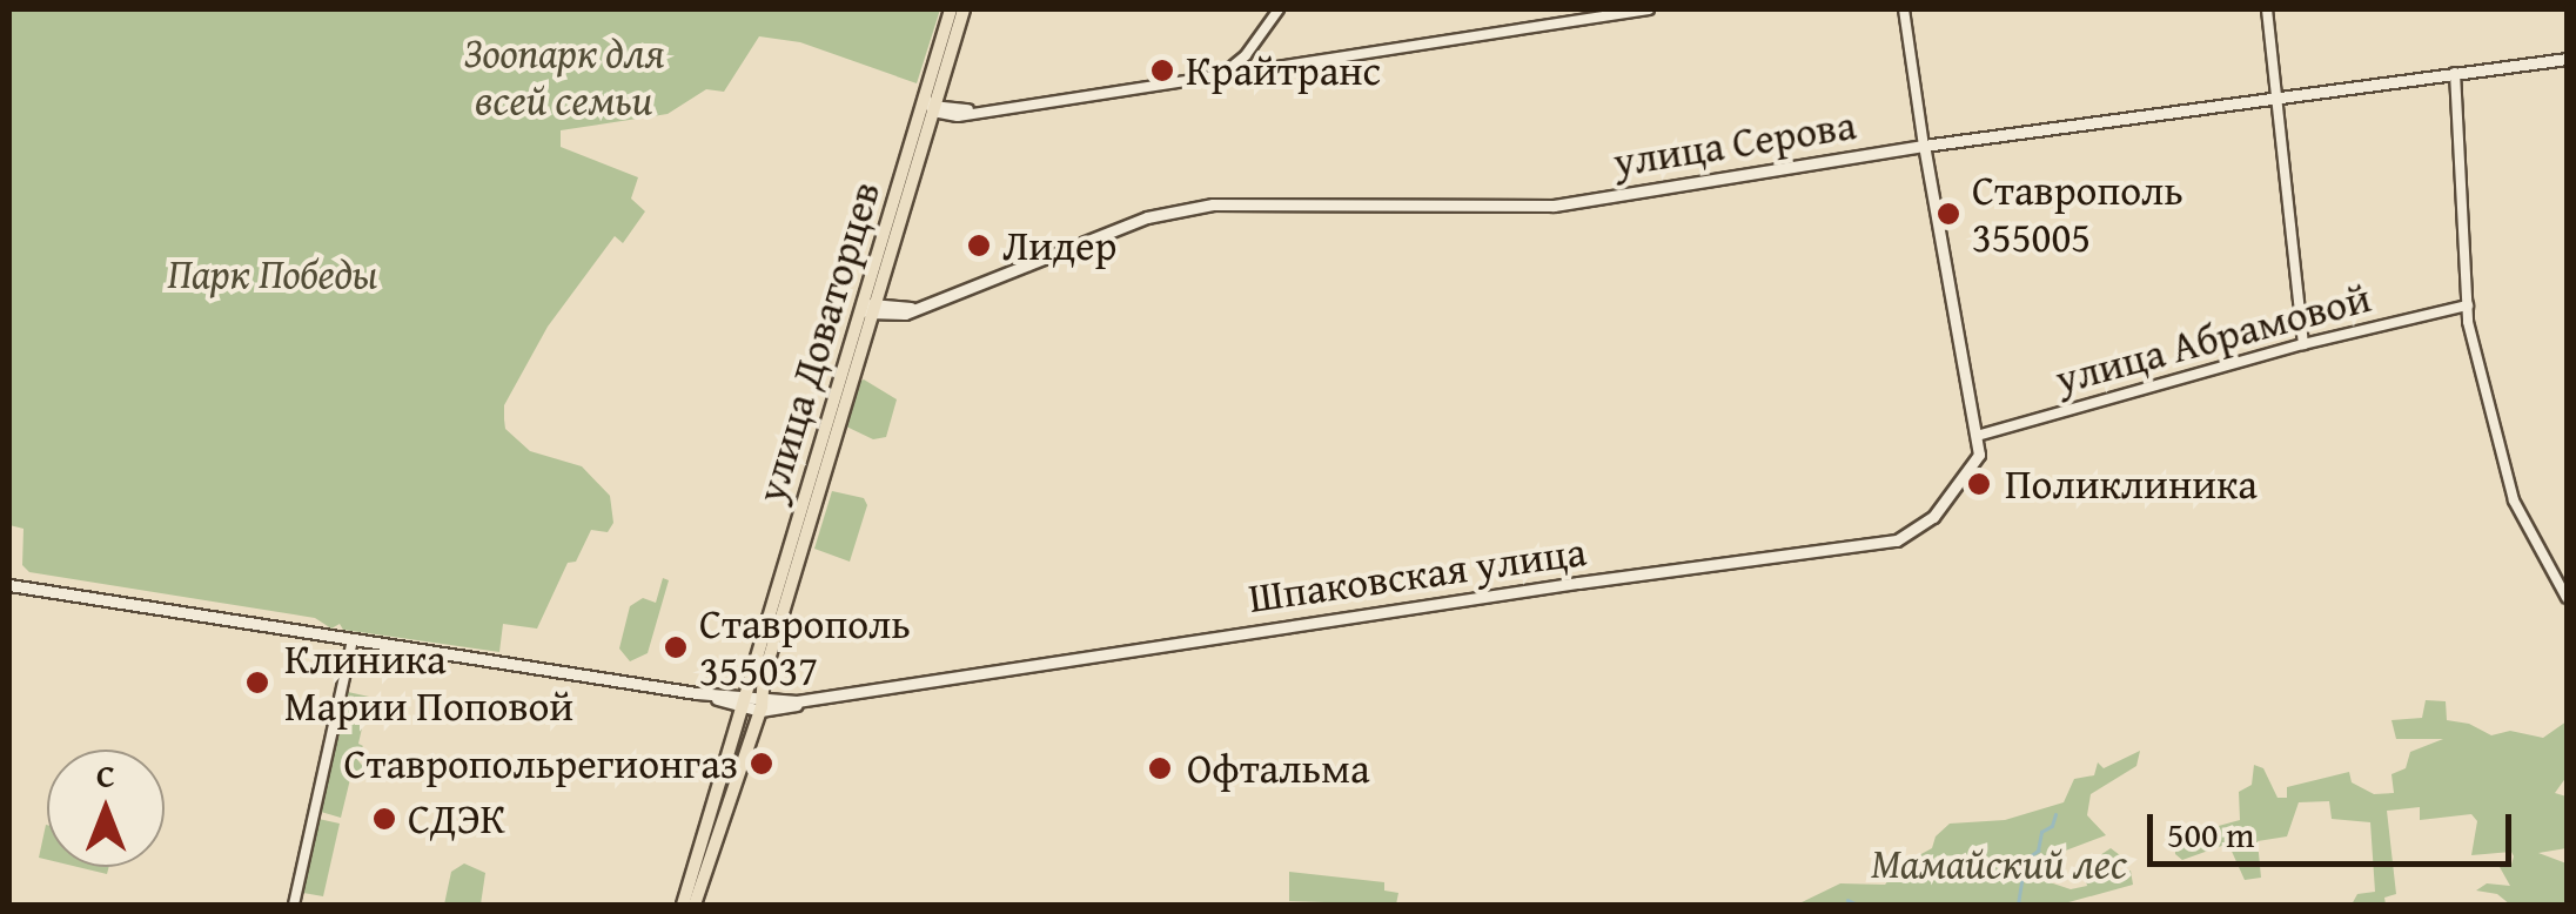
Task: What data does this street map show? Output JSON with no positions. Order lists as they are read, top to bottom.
{
  "streets": {
    "main road": ["улица Серова", "улица Доваторцев", "Шпаковская улица"],
    "street": ["улица Абрамовой"]
  },
  "crossings": [
    ["улица Серова", "улица Доваторцев"],
    ["улица Абрамовой", "Шпаковская улица"],
    ["улица Доваторцев", "Шпаковская улица"]
  ],
  "parks": ["Зоопарк для всей семьи", "Парк Победы", "Мамайский лес"],
  "places": [
    "Крайтранс",
    "Ставрополь 355005",
    "Лидер",
    "Поликлиника",
    "Ставрополь 355037",
    "Клиника Марии Поповой",
    "Ставропольрегионгаз",
    "Офтальма",
    "СДЭК"
  ],
  "scale_bar": "500 m",
  "north": "top"
}
